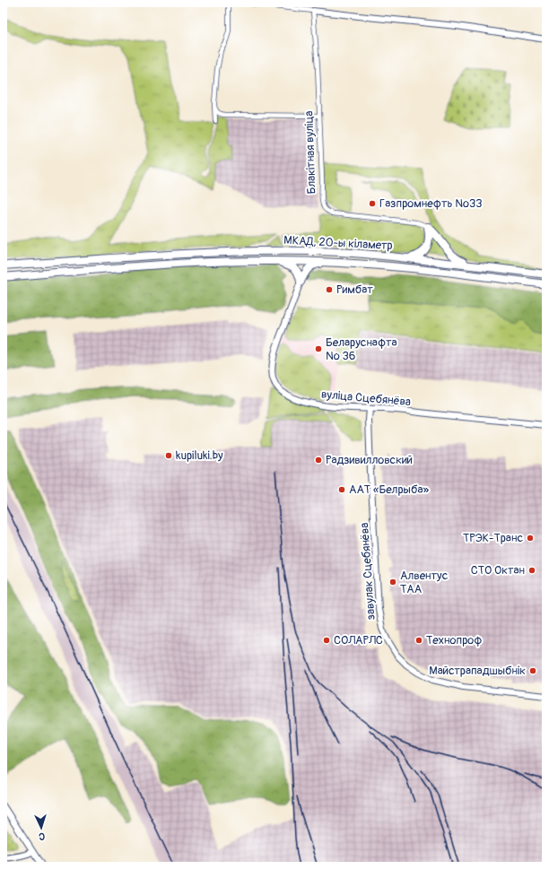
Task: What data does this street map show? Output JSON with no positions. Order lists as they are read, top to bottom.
{
  "streets": {
    "highway": ["МКАД, 20-ы кіламетр"],
    "street": ["Блакітная вуліца", "вуліца Сцебянёва", "завулак Сцебянёва"]
  },
  "crossings": [
    ["вуліца Сцебянёва", "завулак Сцебянёва"]
  ],
  "places": [
    "Газпромнефть №33",
    "Римбат",
    "Беларуснафта № 36",
    "kupiluki.by",
    "Радзивилловский",
    "ААТ «Белрыба»",
    "ТРЭК-Транс",
    "СТО Октан",
    "Алвентус ТАА",
    "СОЛАРЛС",
    "Технопроф",
    "Майстрападшыбнік"
  ],
  "north": "bottom"
}
